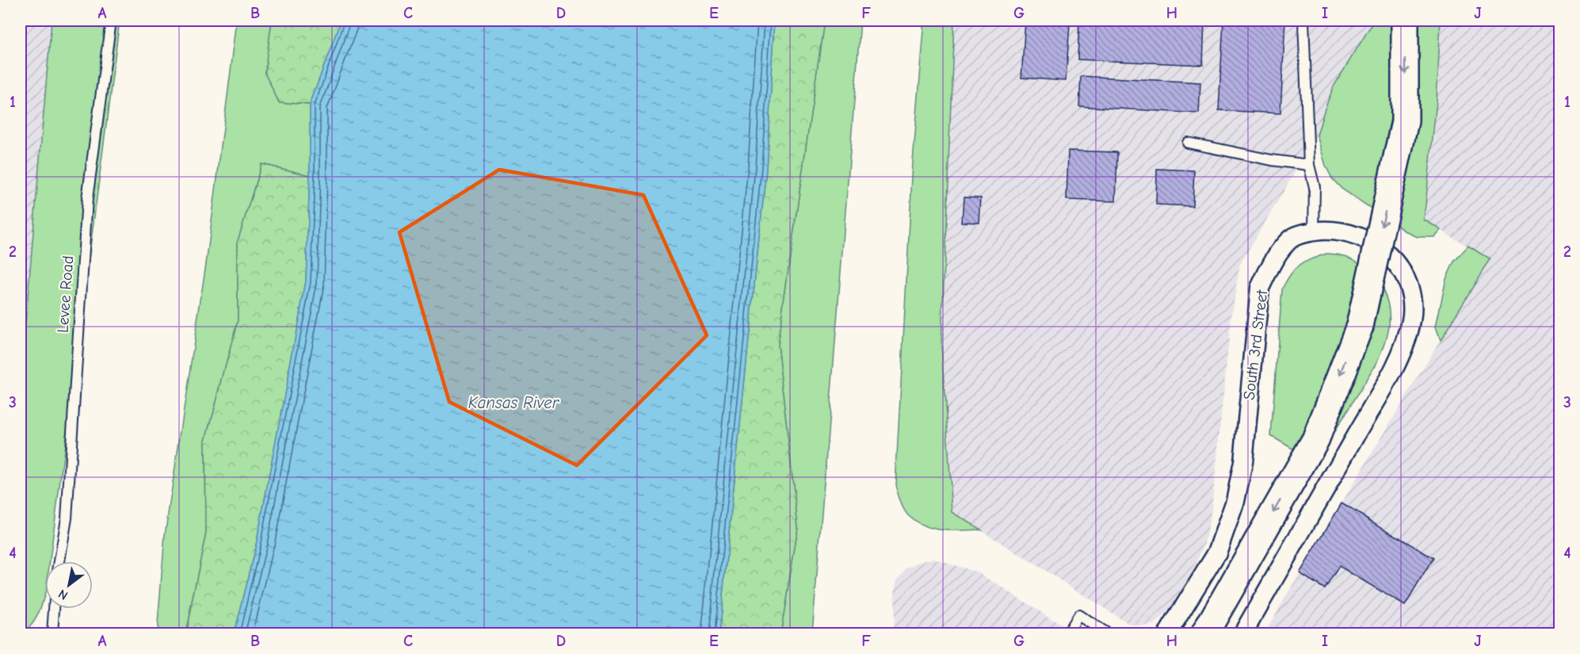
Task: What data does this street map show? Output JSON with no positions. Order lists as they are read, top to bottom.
{
  "streets": {
    "street": ["South 3rd Street"],
    "lane": ["Levee Road"]
  },
  "water": ["Kansas River"],
  "north": "bottom left",
  "grid": {
    "columns": [
      "A",
      "B",
      "C",
      "D",
      "E",
      "F",
      "G",
      "H",
      "I",
      "J"
    ],
    "rows": [
      "1",
      "2",
      "3",
      "4"
    ]
  }
}
